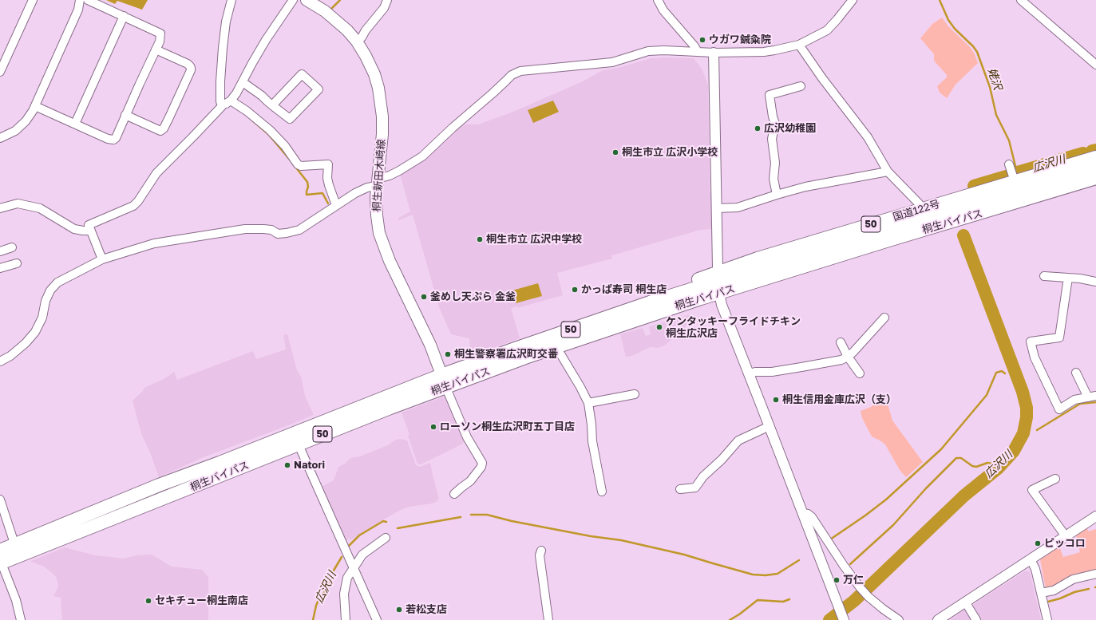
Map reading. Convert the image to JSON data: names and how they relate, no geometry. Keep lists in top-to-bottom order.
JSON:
{
  "streets": {
    "highway": ["国道122号", "桐生バイパス", "50"],
    "main road": ["桐生新田木崎線"]
  },
  "crossings": [
    ["桐生新田木崎線", "桐生バイパス"],
    ["国道122号", "桐生バイパス"]
  ],
  "water": ["姥沢", "広沢川"],
  "places": [
    "ウガワ鍼粂院",
    "広沢幼稚園",
    "桐生市立 広沢小学校",
    "桐生市立 広沢中学校",
    "かっぱ寿司 桐生店",
    "釜めし天ぷら 金釜",
    "ケンタッキーフライドチキン 桐生広沢店",
    "桐生警察署広沢町交番",
    "桐生信用金庫広沢（支）",
    "ローソン桐生広沢町五丁目店",
    "Natori",
    "ピッコロ",
    "万仁",
    "セキチュー桐生南店",
    "若松支店"
  ]
}
